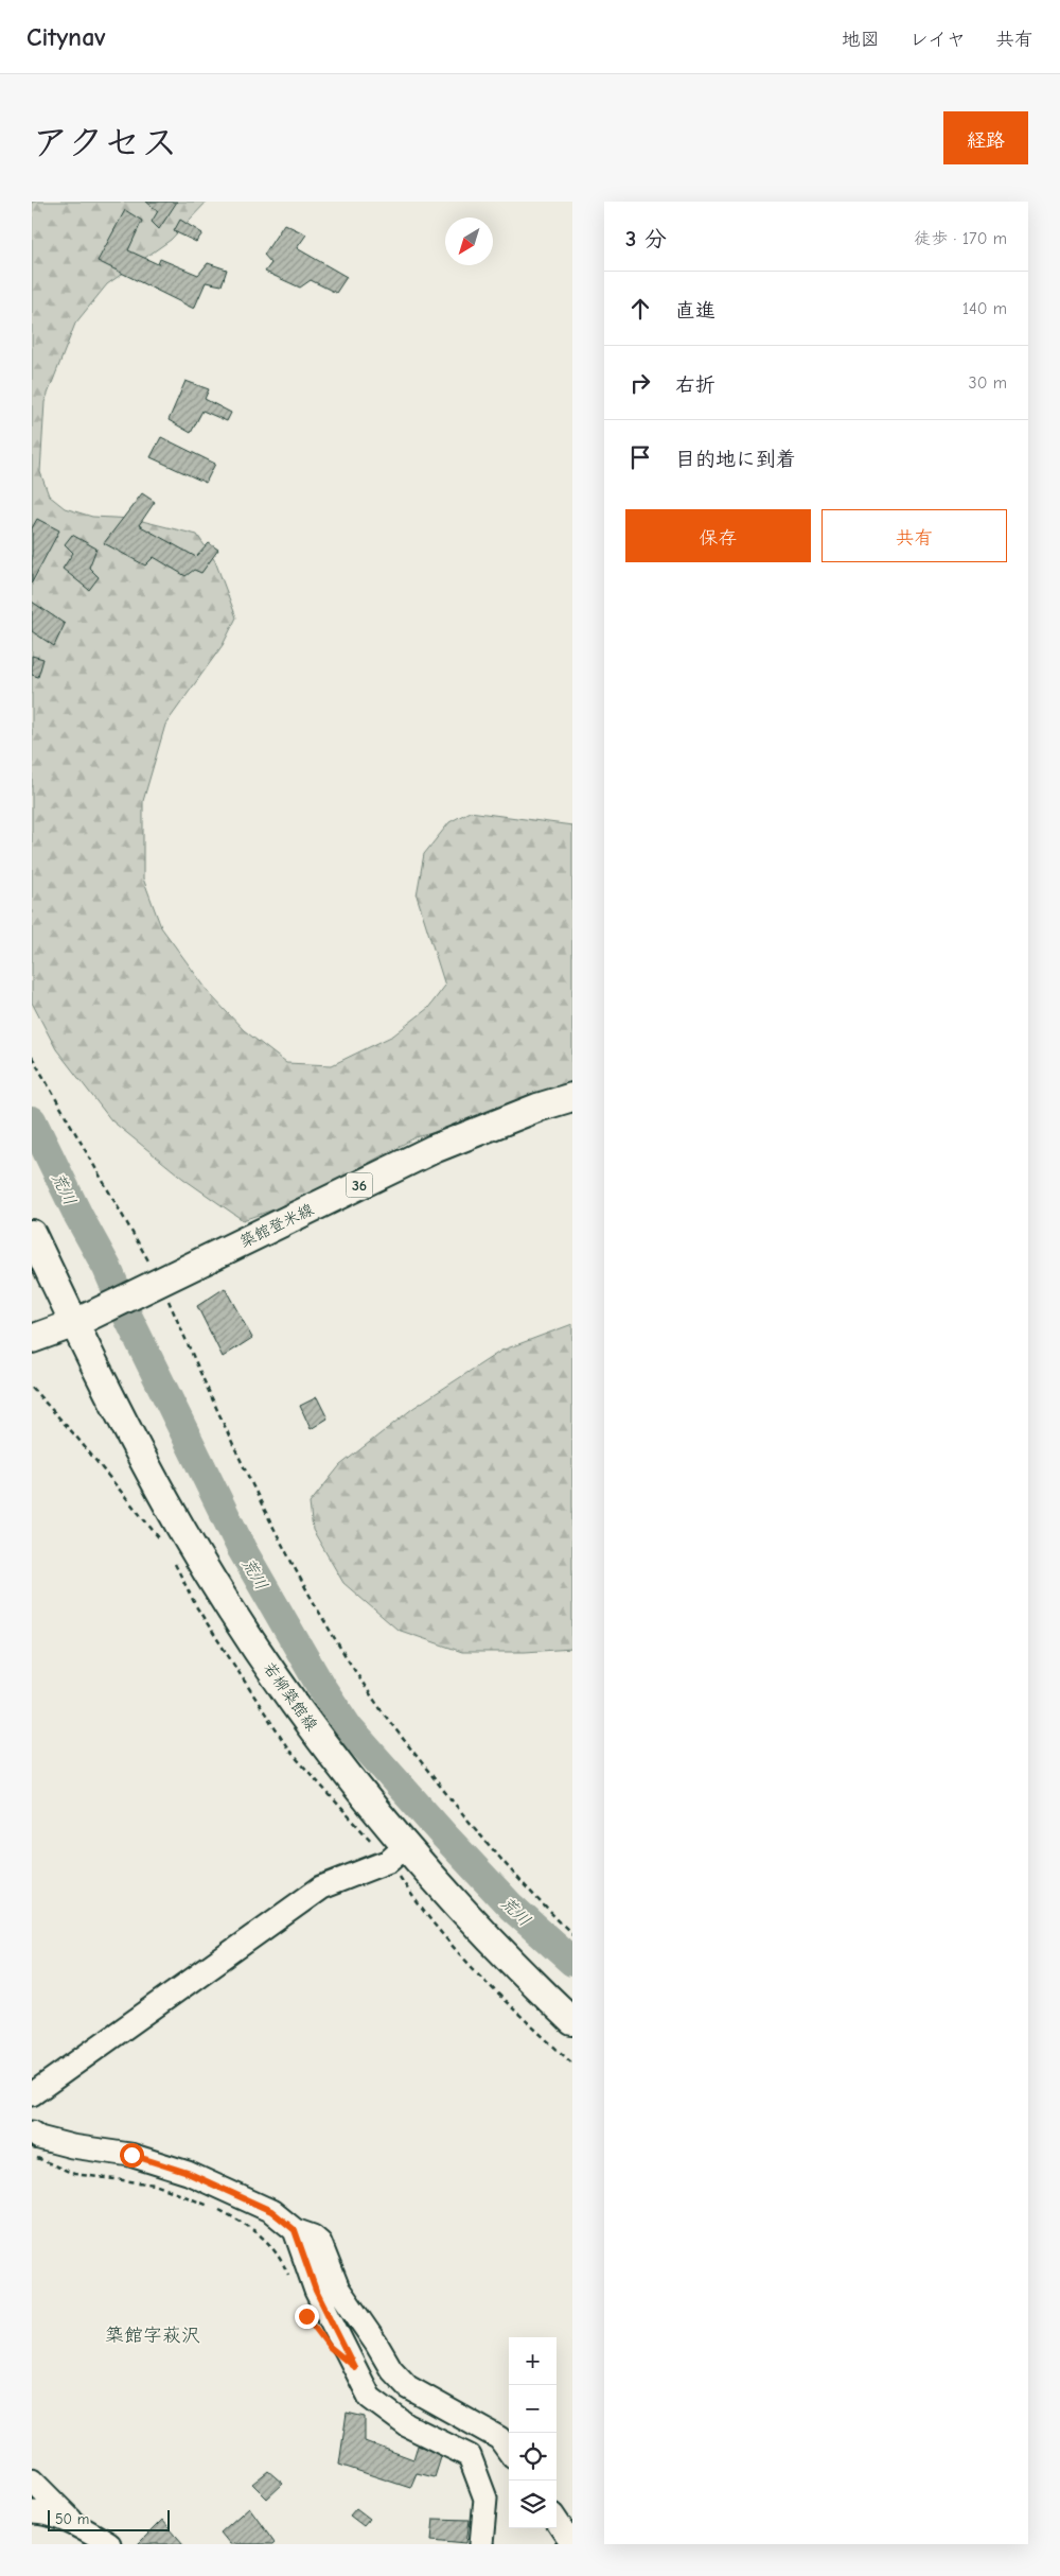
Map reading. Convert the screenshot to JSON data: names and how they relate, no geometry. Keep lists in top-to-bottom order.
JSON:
{
  "streets": {
    "main road": ["36", "築館登米線", "若柳築館線"]
  },
  "crossings": [
    ["築館登米線", "若柳築館線"]
  ],
  "districts": ["築館字萩沢"],
  "water": ["荒川"],
  "scale_bar": "50 m",
  "north": "bottom left",
  "page": {
    "header": "Citynav",
    "nav": ["地図", "レイヤ", "共有"],
    "title": "アクセス",
    "buttons": [
      "経路",
      ["保存", "共有"]
    ],
    "heading": ["3 分", "徒歩 · 170 m"],
    "list": [
      ["直進", "140 m"],
      ["右折", "30 m"],
      "目的地に到着"
    ],
    "map_buttons": ["+", "−"],
    "scale": "50 m"
  }
}
